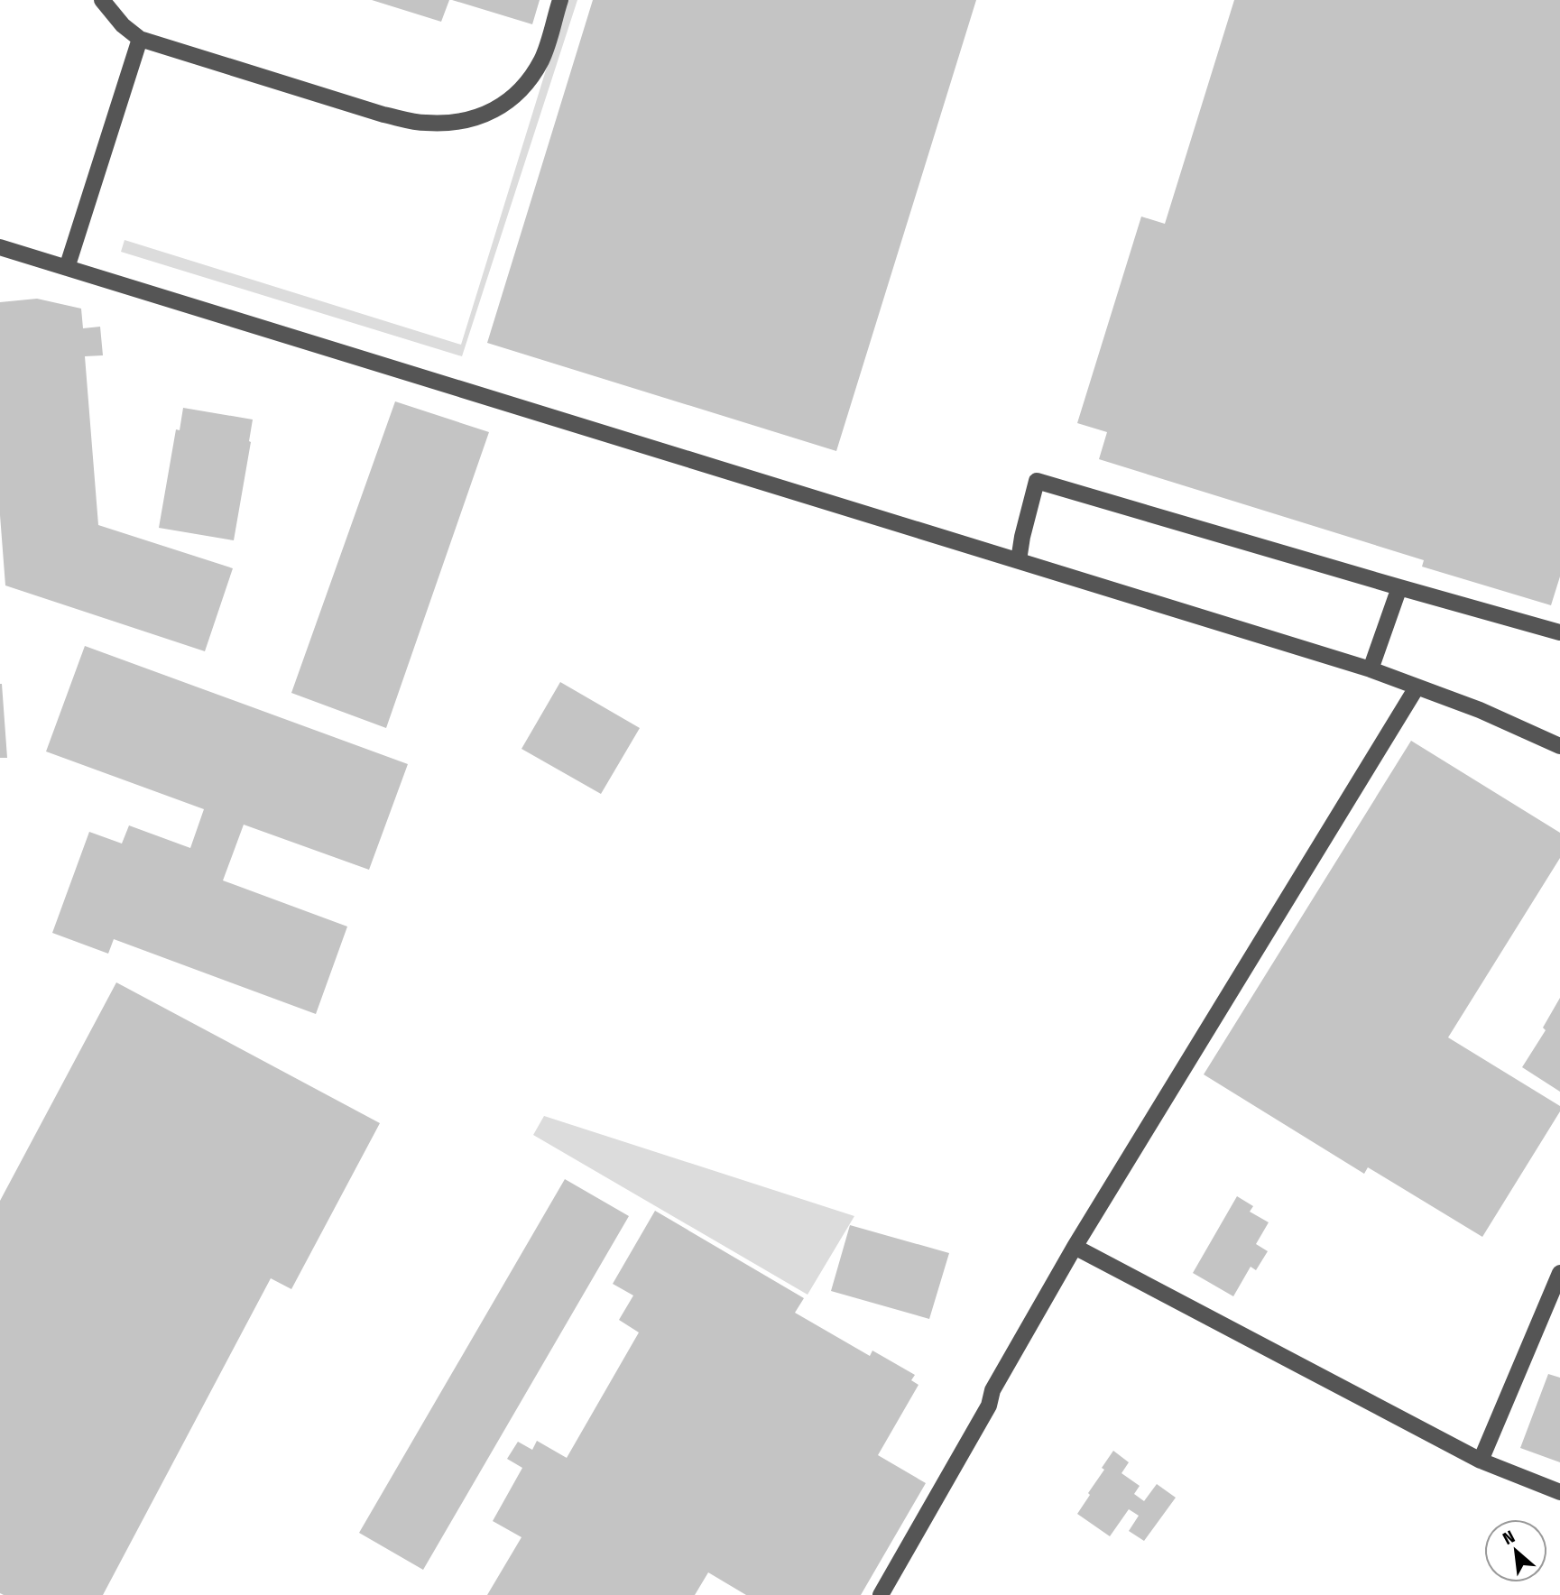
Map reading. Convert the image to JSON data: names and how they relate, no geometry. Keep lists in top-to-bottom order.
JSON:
{
  "north": "top left"
}
